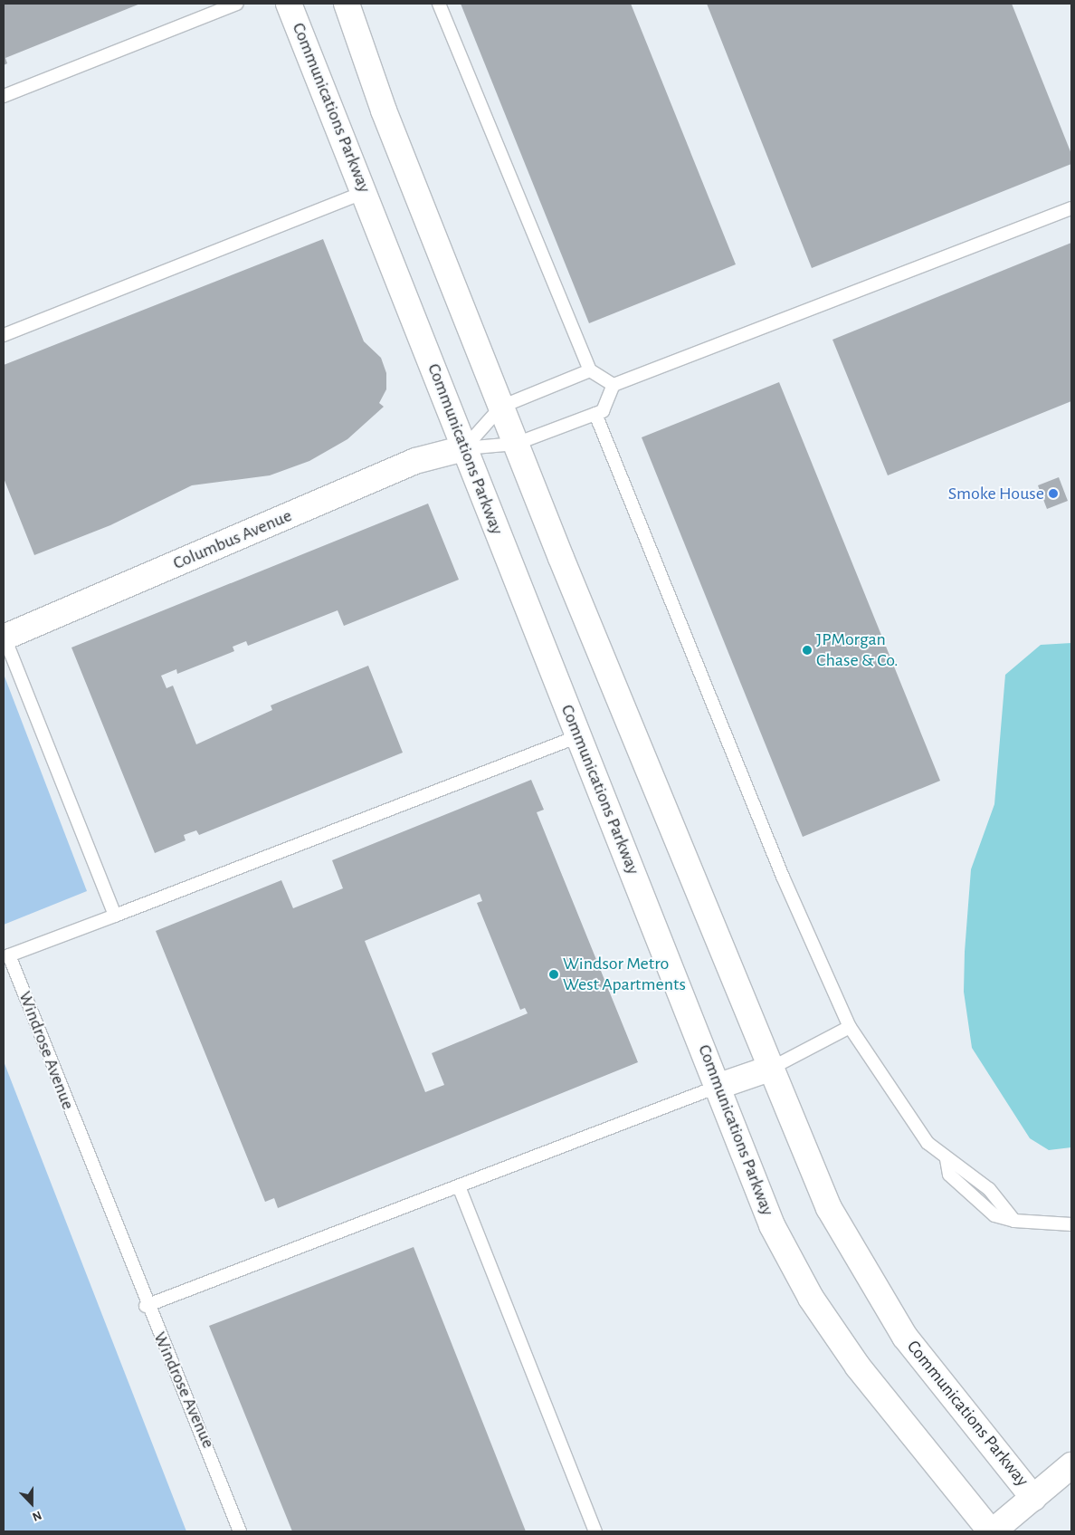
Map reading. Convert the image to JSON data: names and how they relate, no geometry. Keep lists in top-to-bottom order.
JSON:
{
  "streets": {
    "street": ["Communications Parkway", "Columbus Avenue"],
    "lane": ["Windrose Avenue"]
  },
  "crossings": [
    ["Communications Parkway", "Columbus Avenue"],
    ["Communications Parkway", "Windrose Avenue"]
  ],
  "places": ["Smoke House", "JPMorgan Chase & Co.", "Windsor Metro West Apartments"],
  "north": "bottom"
}
